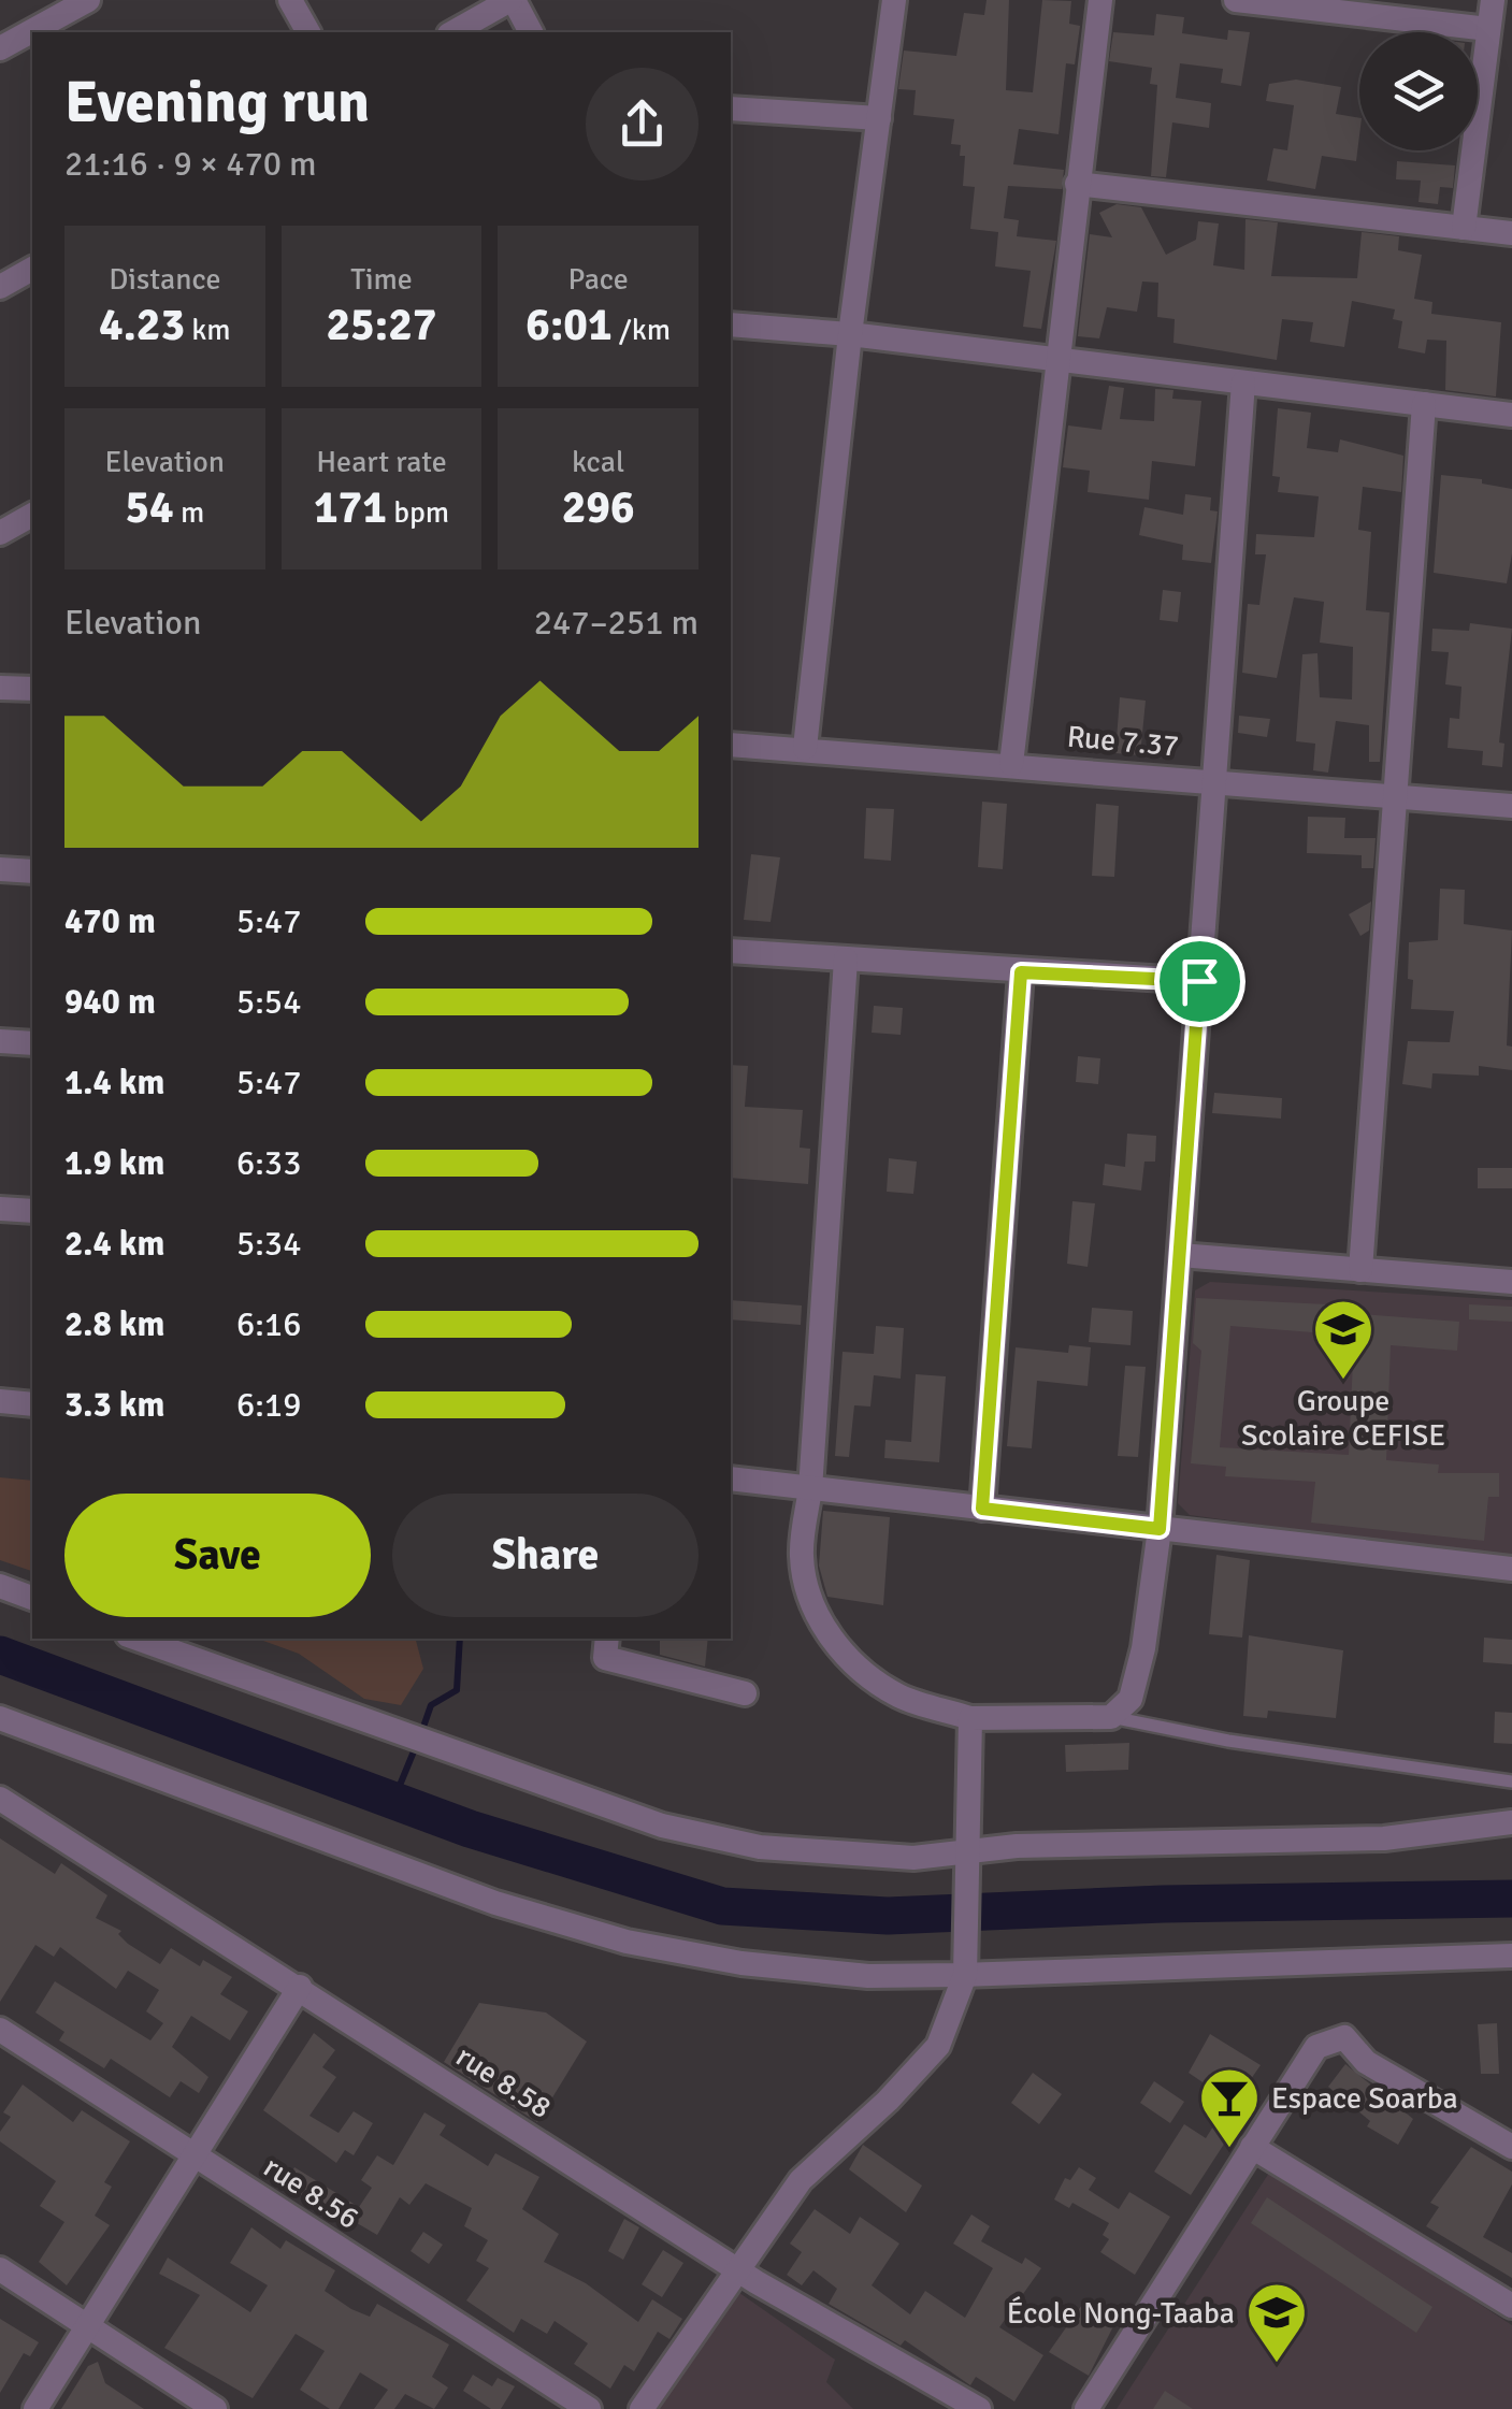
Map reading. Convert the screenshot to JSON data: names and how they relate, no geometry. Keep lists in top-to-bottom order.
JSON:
{
  "streets": {
    "street": ["Rue 7.37", "rue 8.58", "rue 8.56"]
  },
  "places": {
    "school or university": ["Groupe Scolaire CEFISE", "École Nong-Taaba"],
    "bar": ["Espace Soarba"]
  },
  "page": {
    "heading": ["Evening run", "21:16 · 9 × 470 m"],
    "stats": [
      ["Distance", "4.23 km"],
      ["Time", "25:27"],
      ["Pace", "6:01 /km"],
      ["Elevation", "54 m"],
      ["Heart rate", "171 bpm"],
      ["kcal", "296"]
    ],
    "chart": ["Elevation", "247–251 m"],
    "list": [
      {
        "name": "470 m",
        "note": "5:47"
      },
      {
        "name": "940 m",
        "note": "5:54"
      },
      {
        "name": "1.4 km",
        "note": "5:47"
      },
      {
        "name": "1.9 km",
        "note": "6:33"
      },
      {
        "name": "2.4 km",
        "note": "5:34"
      },
      {
        "name": "2.8 km",
        "note": "6:16"
      },
      {
        "name": "3.3 km",
        "note": "6:19"
      }
    ],
    "buttons": ["Save", "Share"]
  }
}
